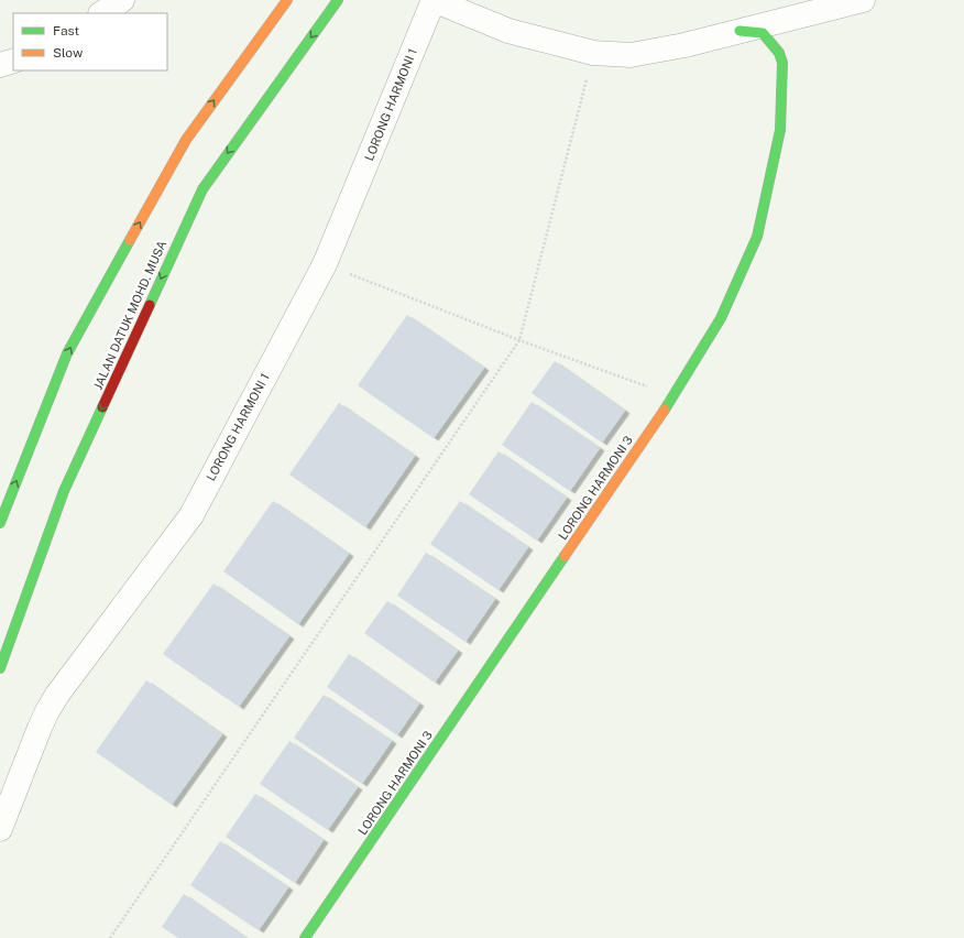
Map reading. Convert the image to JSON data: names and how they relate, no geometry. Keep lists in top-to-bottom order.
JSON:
{
  "streets": {
    "main road": ["JALAN DATUK MOHD. MUSA", "LORONG HARMONI 3"],
    "street": ["LORONG HARMONI 1"]
  },
  "legend": ["Fast", "Slow"]
}
